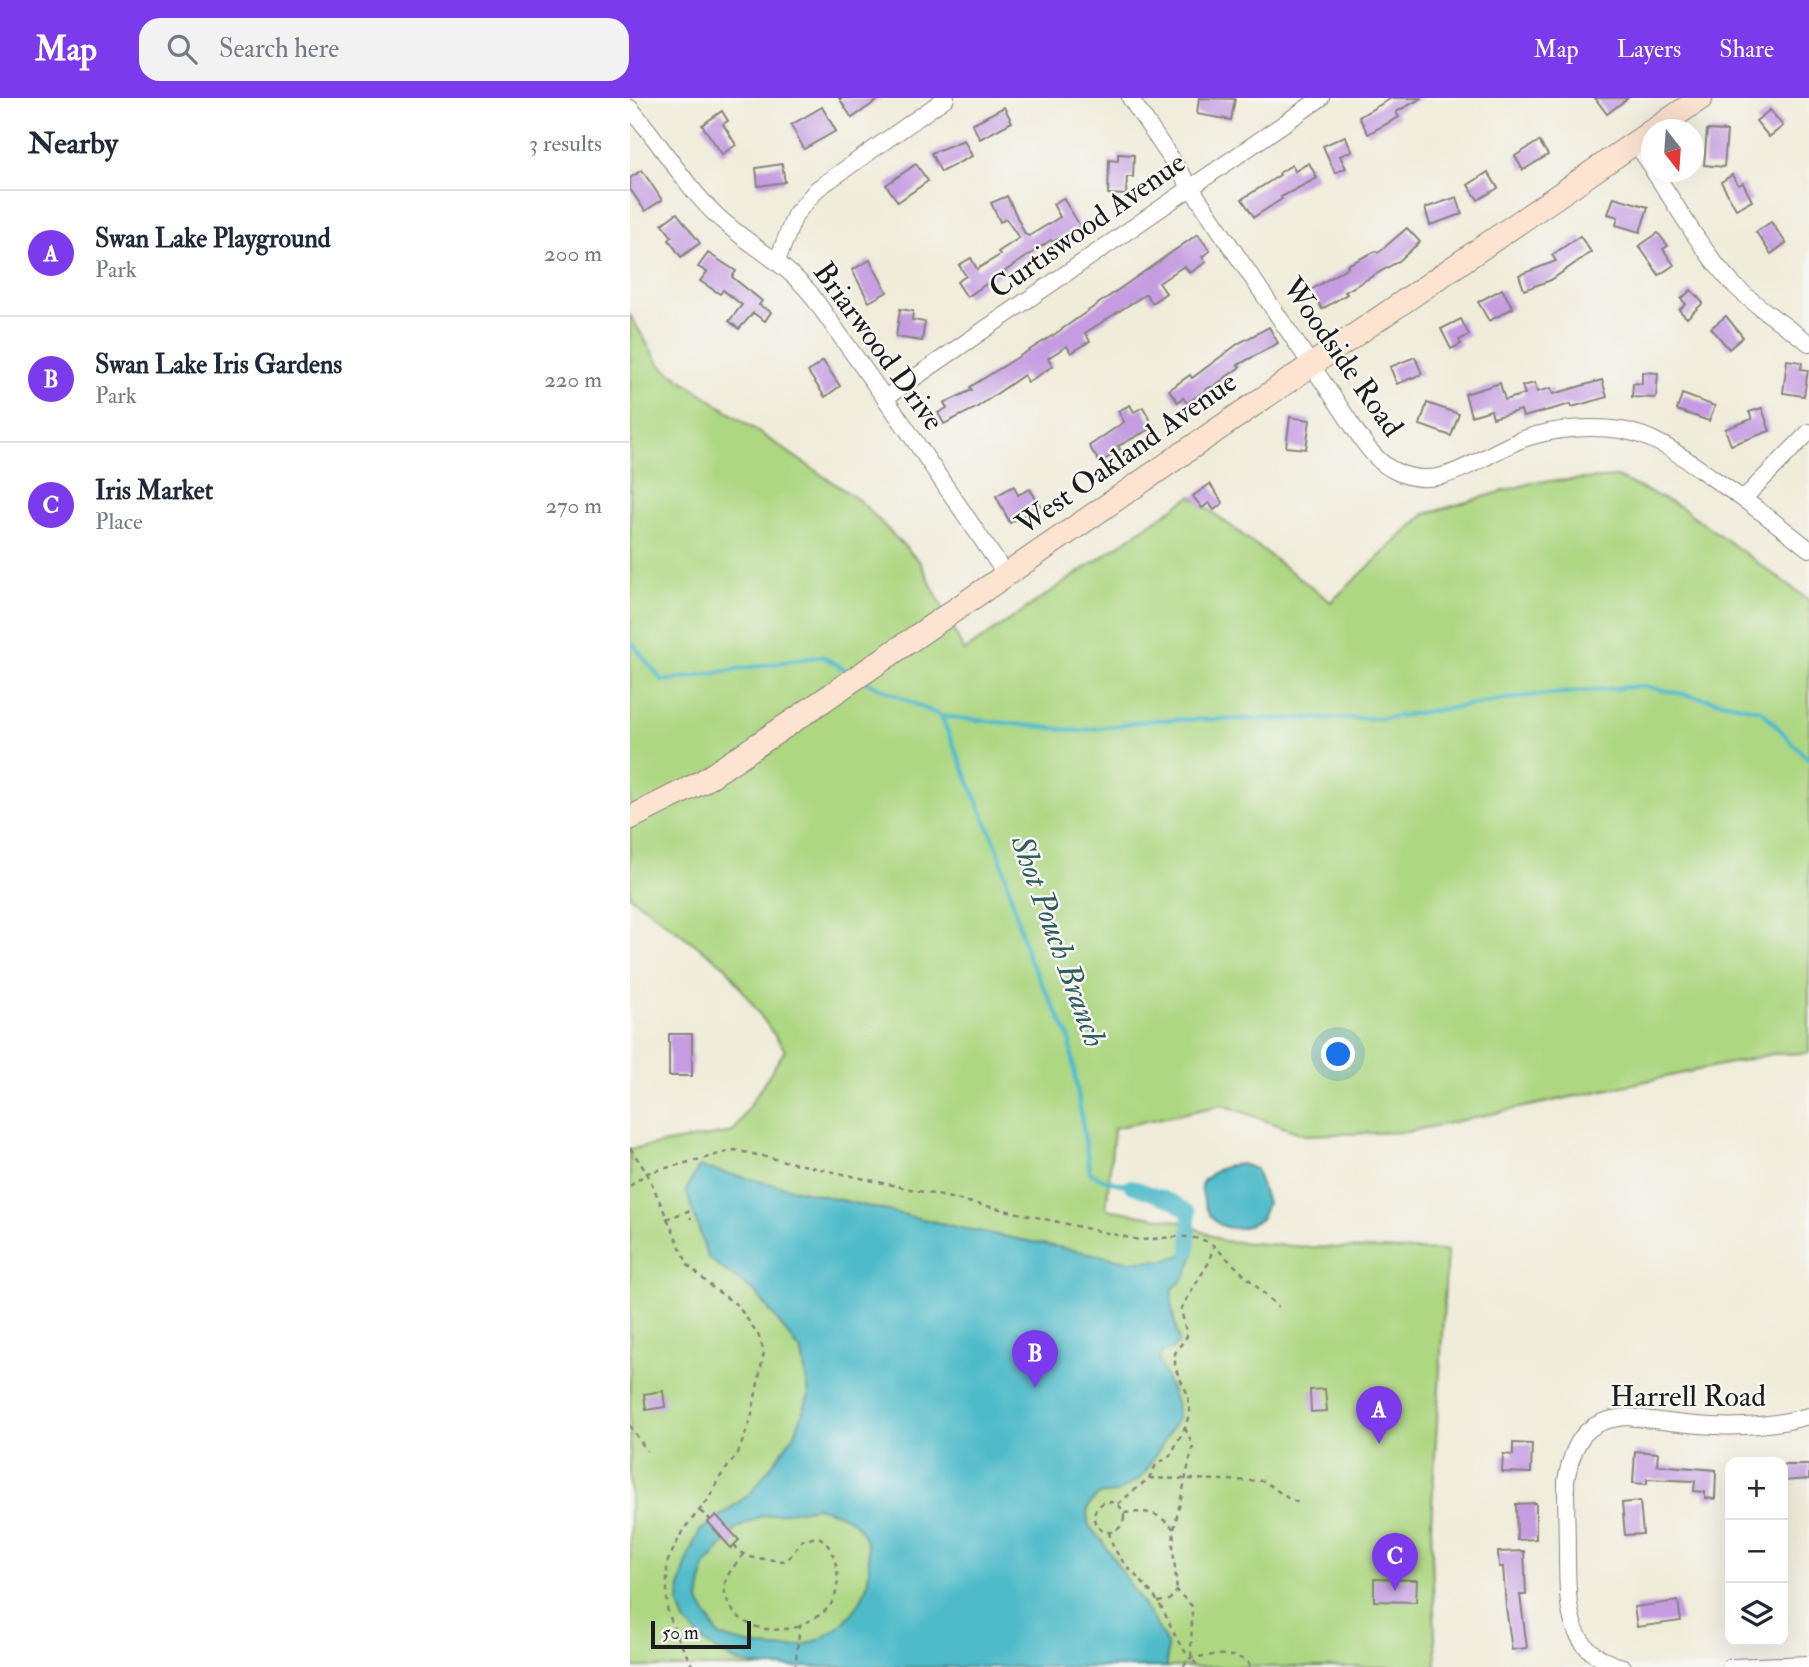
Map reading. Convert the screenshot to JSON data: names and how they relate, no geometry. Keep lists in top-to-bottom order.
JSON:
{
  "streets": {
    "street": [
      "Curtiswood Avenue",
      "Briarwood Drive",
      "Woodside Road",
      "West Oakland Avenue",
      "Harrell Road"
    ]
  },
  "crossings": [
    ["Curtiswood Avenue", "Briarwood Drive"],
    ["Curtiswood Avenue", "Woodside Road"],
    ["Briarwood Drive", "West Oakland Avenue"],
    ["Woodside Road", "West Oakland Avenue"]
  ],
  "water": ["Shot Pouch Branch"],
  "scale_bar": "50 m",
  "north": "bottom",
  "page": {
    "header": "Map",
    "search": "Search here",
    "nav": ["Map", "Layers", "Share"],
    "heading": ["Nearby", "3 results"],
    "list": [
      {
        "mark": "A",
        "name": "Swan Lake Playground",
        "note": "Park",
        "value": "200 m"
      },
      {
        "mark": "B",
        "name": "Swan Lake Iris Gardens",
        "note": "Park",
        "value": "220 m"
      },
      {
        "mark": "C",
        "name": "Iris Market",
        "note": "Place",
        "value": "270 m"
      }
    ],
    "pins": ["B", "A", "C"],
    "map_buttons": ["+", "−"],
    "scale": "50 m"
  }
}
